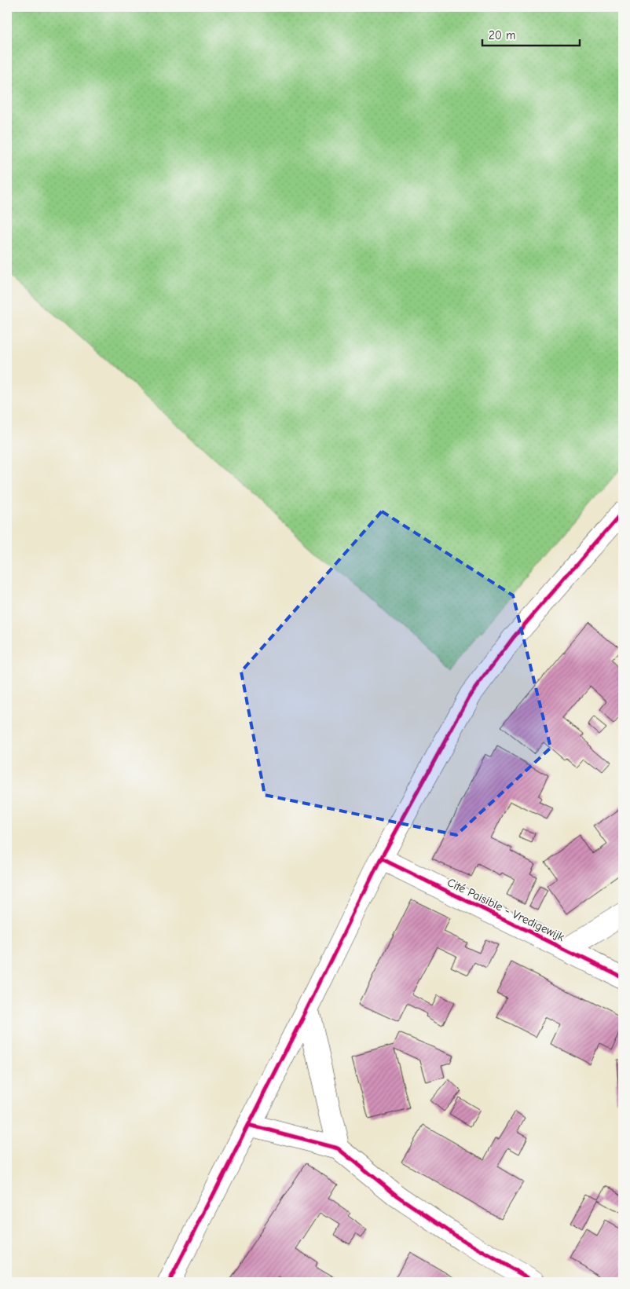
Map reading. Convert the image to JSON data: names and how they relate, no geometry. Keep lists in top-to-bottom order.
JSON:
{
  "streets": {
    "street": ["Cité Paisible - Vredigewijk"]
  },
  "scale_bar": "20 m"
}
